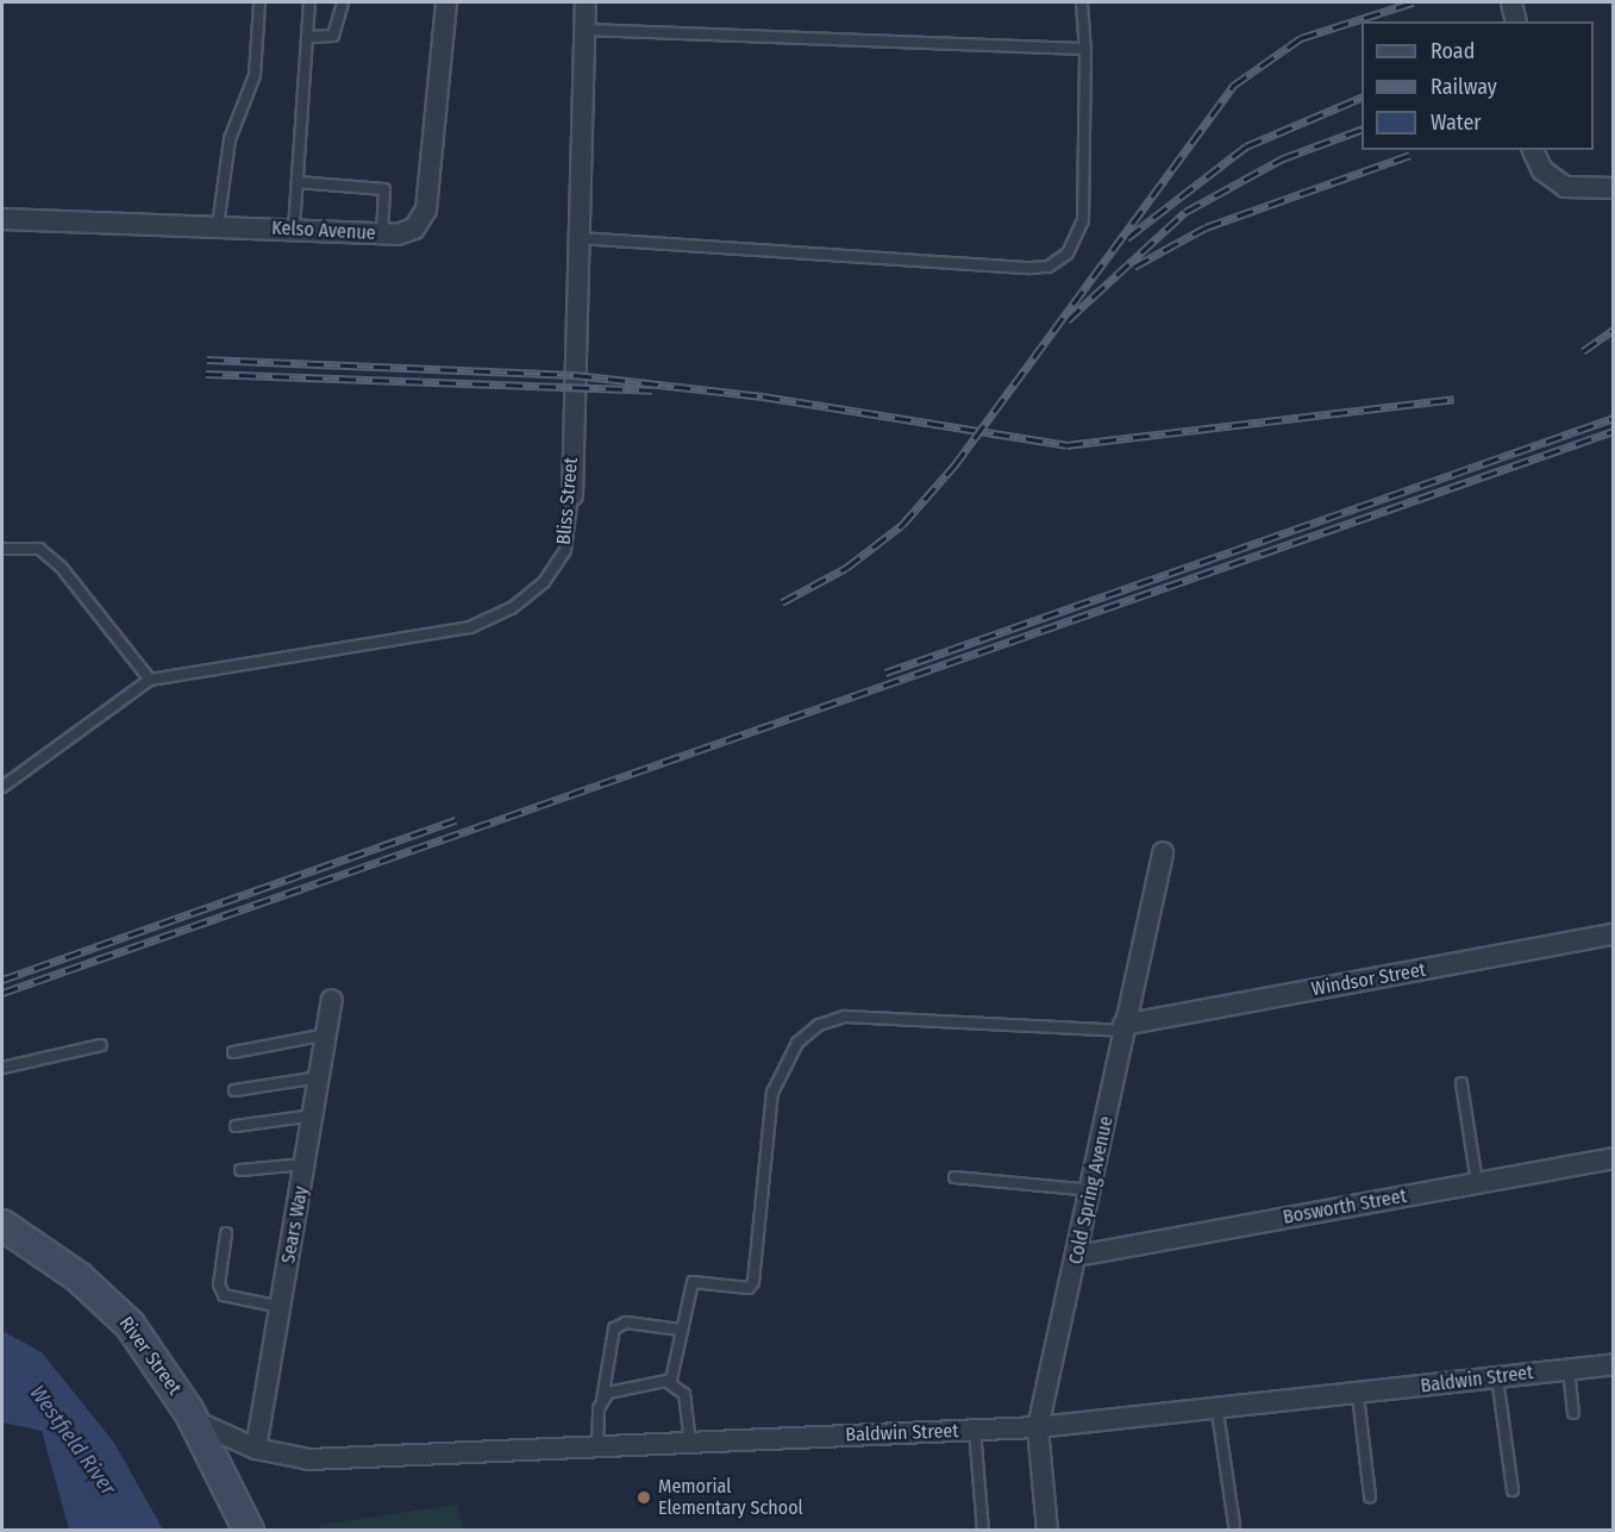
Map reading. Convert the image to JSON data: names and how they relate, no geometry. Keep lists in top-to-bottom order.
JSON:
{
  "streets": {
    "main road": ["River Street"],
    "street": [
      "Kelso Avenue",
      "Bliss Street",
      "Windsor Street",
      "Cold Spring Avenue",
      "Bosworth Street",
      "Sears Way",
      "Baldwin Street"
    ]
  },
  "crossings": [
    ["Windsor Street", "Cold Spring Avenue"],
    ["Cold Spring Avenue", "Bosworth Street"],
    ["Cold Spring Avenue", "Baldwin Street"],
    ["Sears Way", "Baldwin Street"],
    ["River Street", "Baldwin Street"]
  ],
  "water": ["Westfield River"],
  "places": ["Memorial Elementary School"],
  "legend": ["Road", "Railway", "Water"]
}
